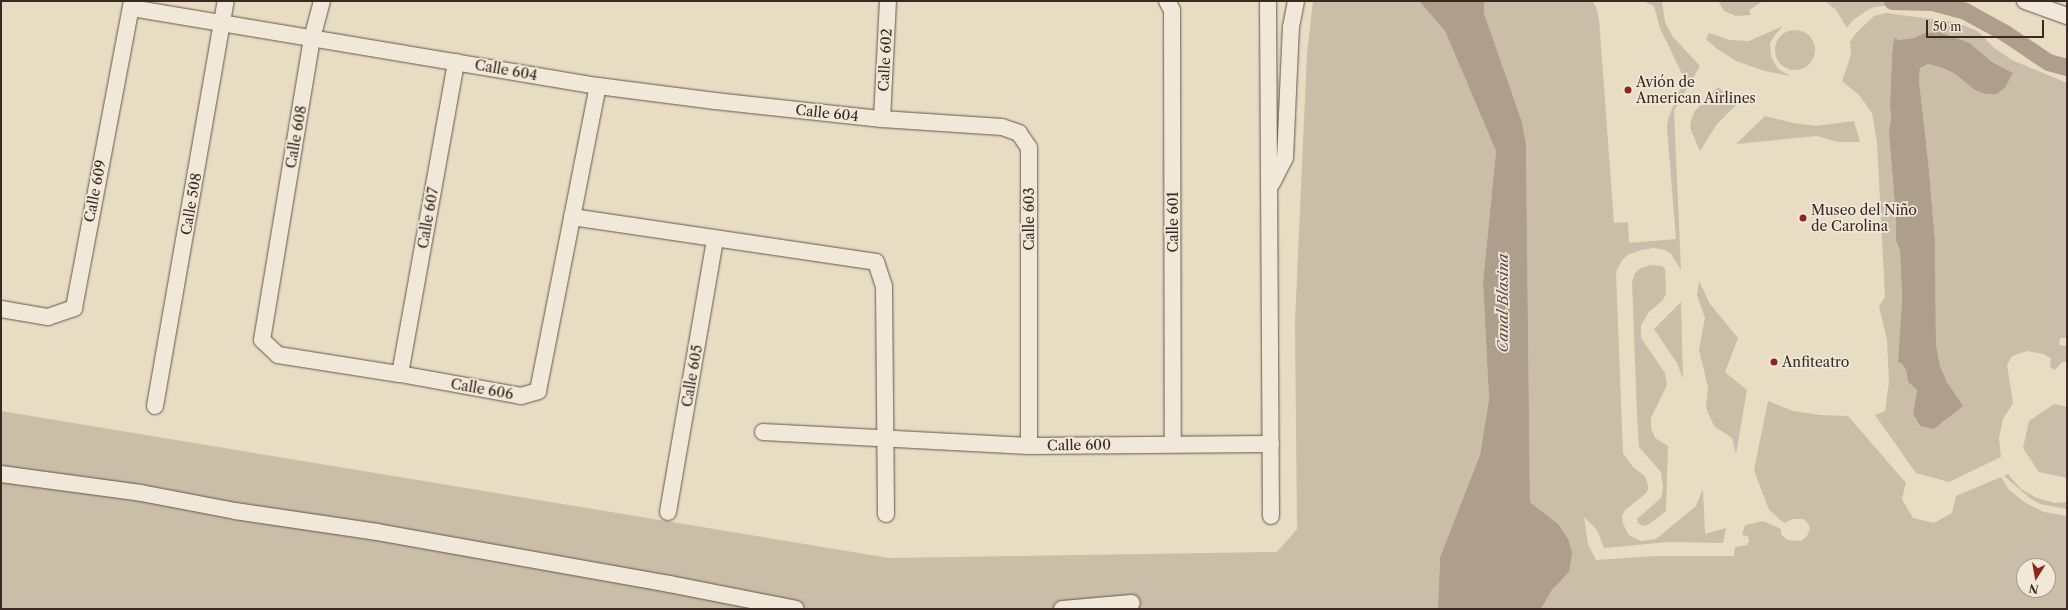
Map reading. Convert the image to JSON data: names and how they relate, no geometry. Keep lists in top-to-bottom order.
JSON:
{
  "streets": {
    "street": [
      "Calle 602",
      "Calle 604",
      "Calle 608",
      "Calle 609",
      "Calle 508",
      "Calle 607",
      "Calle 603",
      "Calle 601",
      "Calle 605",
      "Calle 606",
      "Calle 600"
    ]
  },
  "crossings": [
    ["Calle 602", "Calle 604"],
    ["Calle 602", "Calle 603"],
    ["Calle 604", "Calle 608"],
    ["Calle 604", "Calle 609"],
    ["Calle 604", "Calle 508"],
    ["Calle 604", "Calle 607"],
    ["Calle 604", "Calle 603"],
    ["Calle 604", "Calle 606"],
    ["Calle 608", "Calle 606"],
    ["Calle 607", "Calle 606"],
    ["Calle 603", "Calle 600"],
    ["Calle 601", "Calle 600"]
  ],
  "water": ["Canal Blasina"],
  "places": ["Avión de American Airlines", "Museo del Niño de Carolina", "Anfiteatro"],
  "scale_bar": "50 m",
  "north": "bottom"
}
